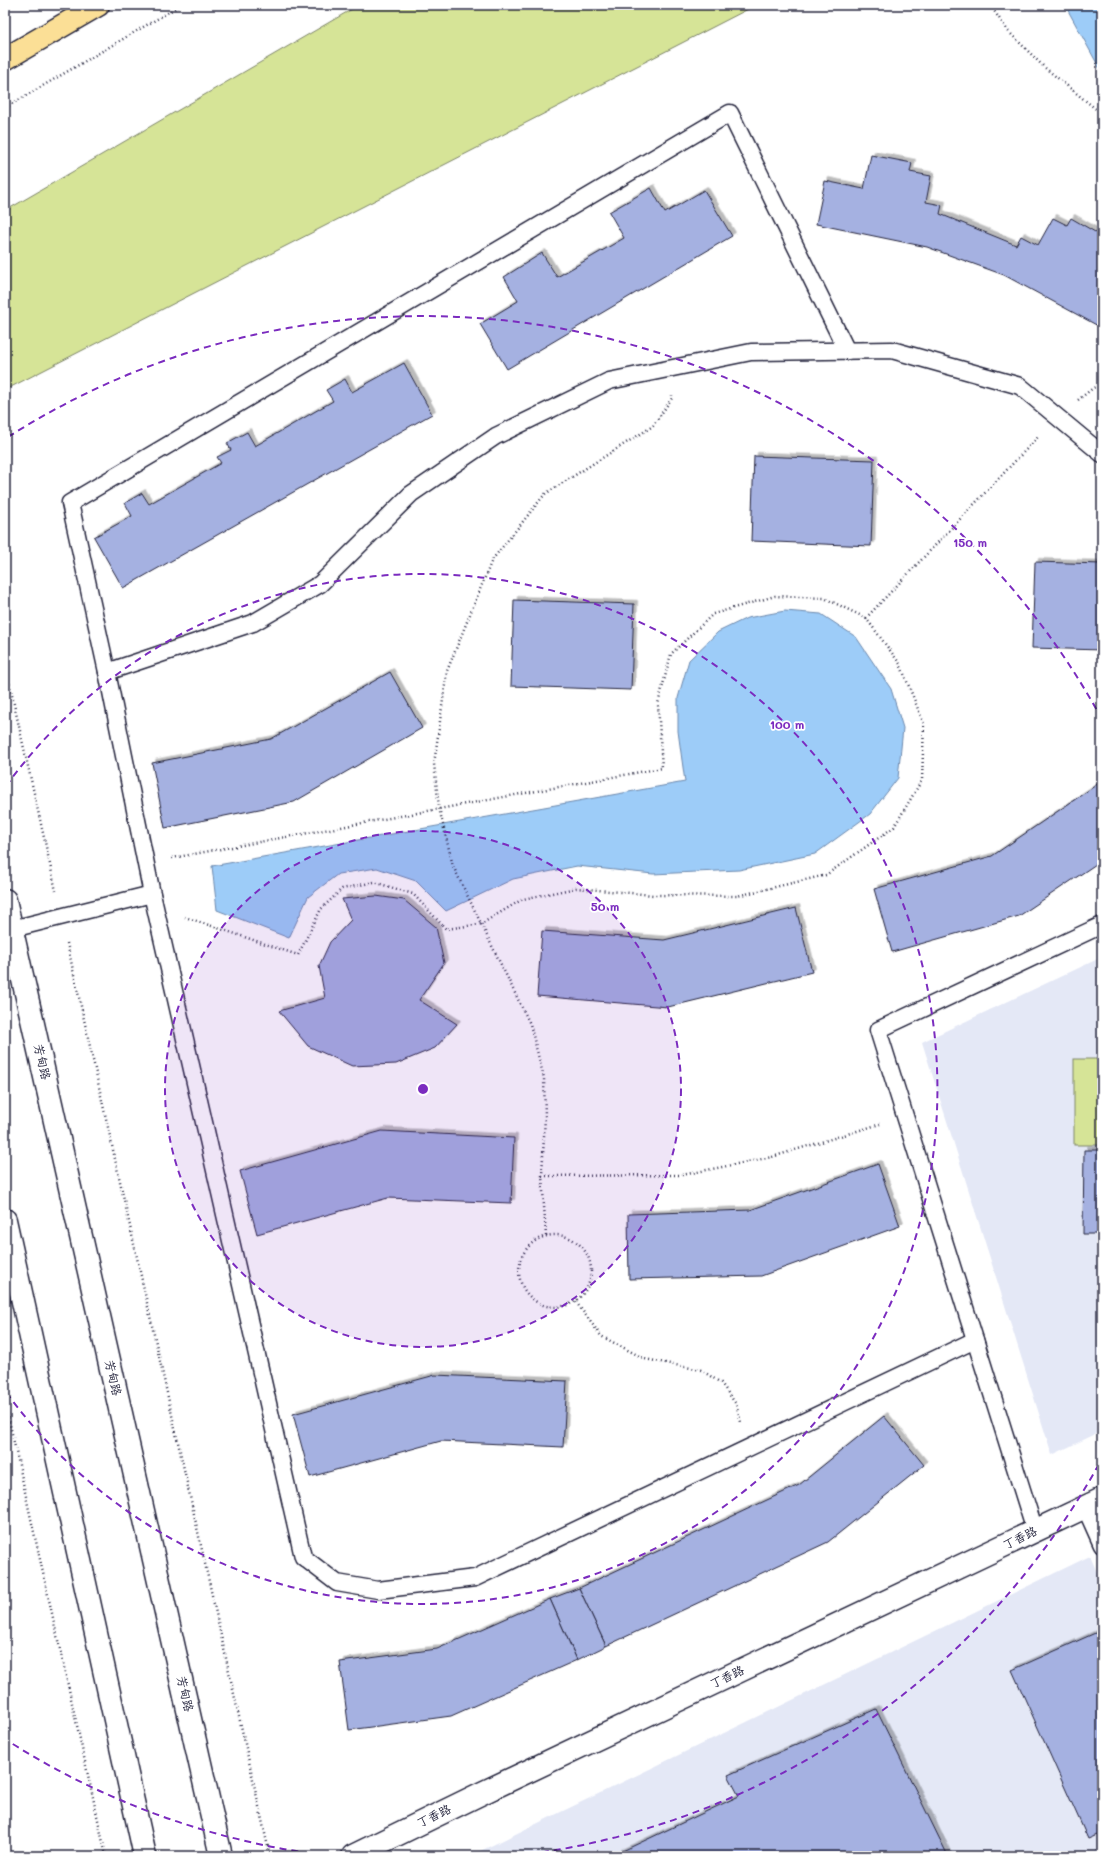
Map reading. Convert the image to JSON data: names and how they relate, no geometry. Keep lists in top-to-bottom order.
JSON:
{
  "streets": {
    "main road": ["芳甸路", "丁香路"]
  },
  "rings": ["150 m", "100 m", "50 m"]
}
